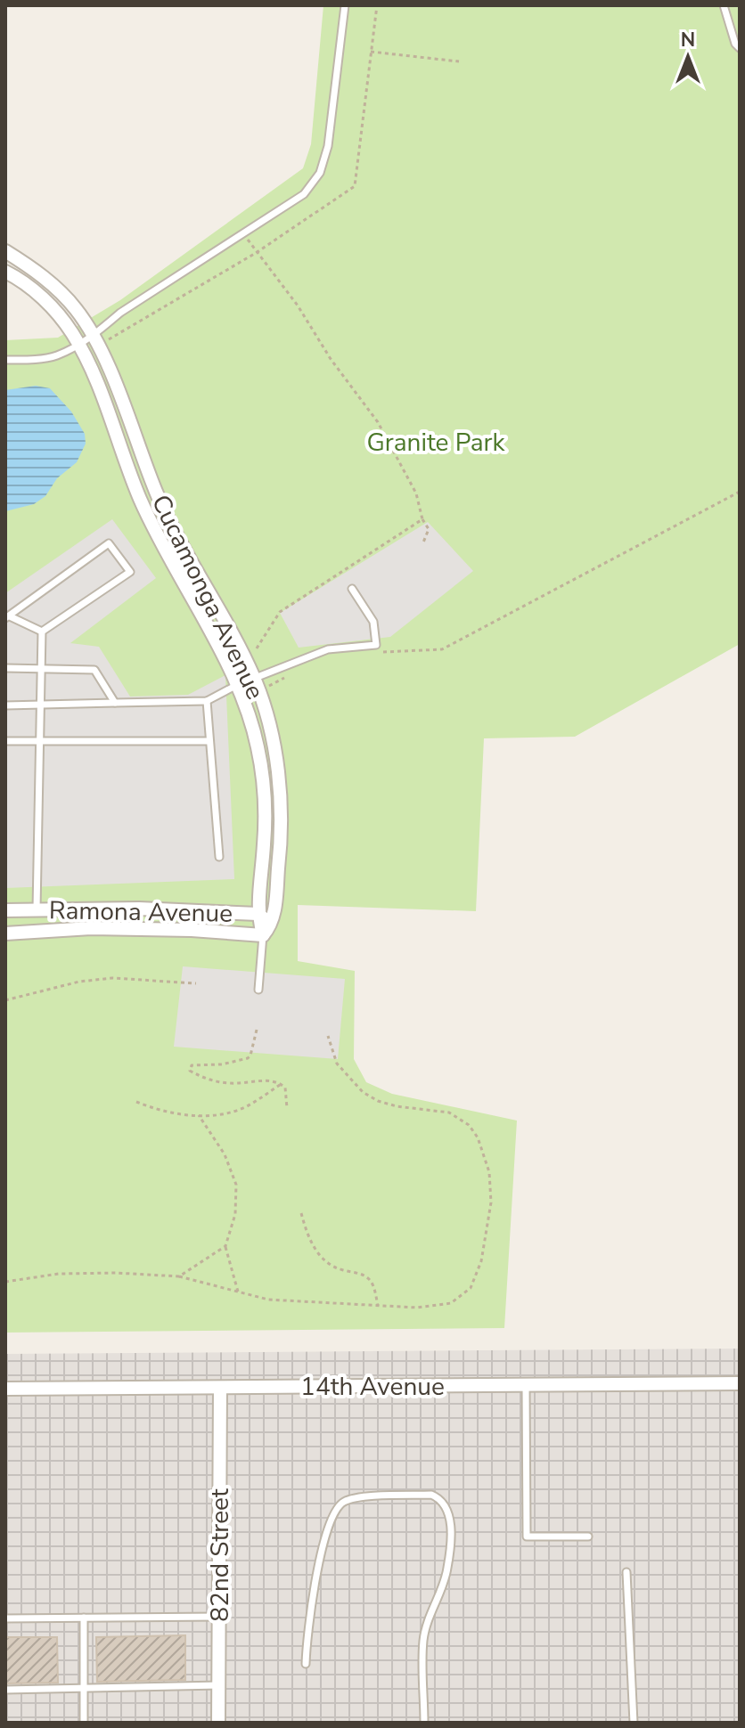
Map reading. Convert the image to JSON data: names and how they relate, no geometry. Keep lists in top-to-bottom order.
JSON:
{
  "streets": {
    "street": [
      "Cucamonga Avenue",
      "Ramona Avenue",
      "14th Avenue",
      "82nd Street"
    ]
  },
  "crossings": [
    ["Cucamonga Avenue", "Ramona Avenue"],
    ["14th Avenue", "82nd Street"]
  ],
  "parks": ["Granite Park"],
  "north": "top"
}
